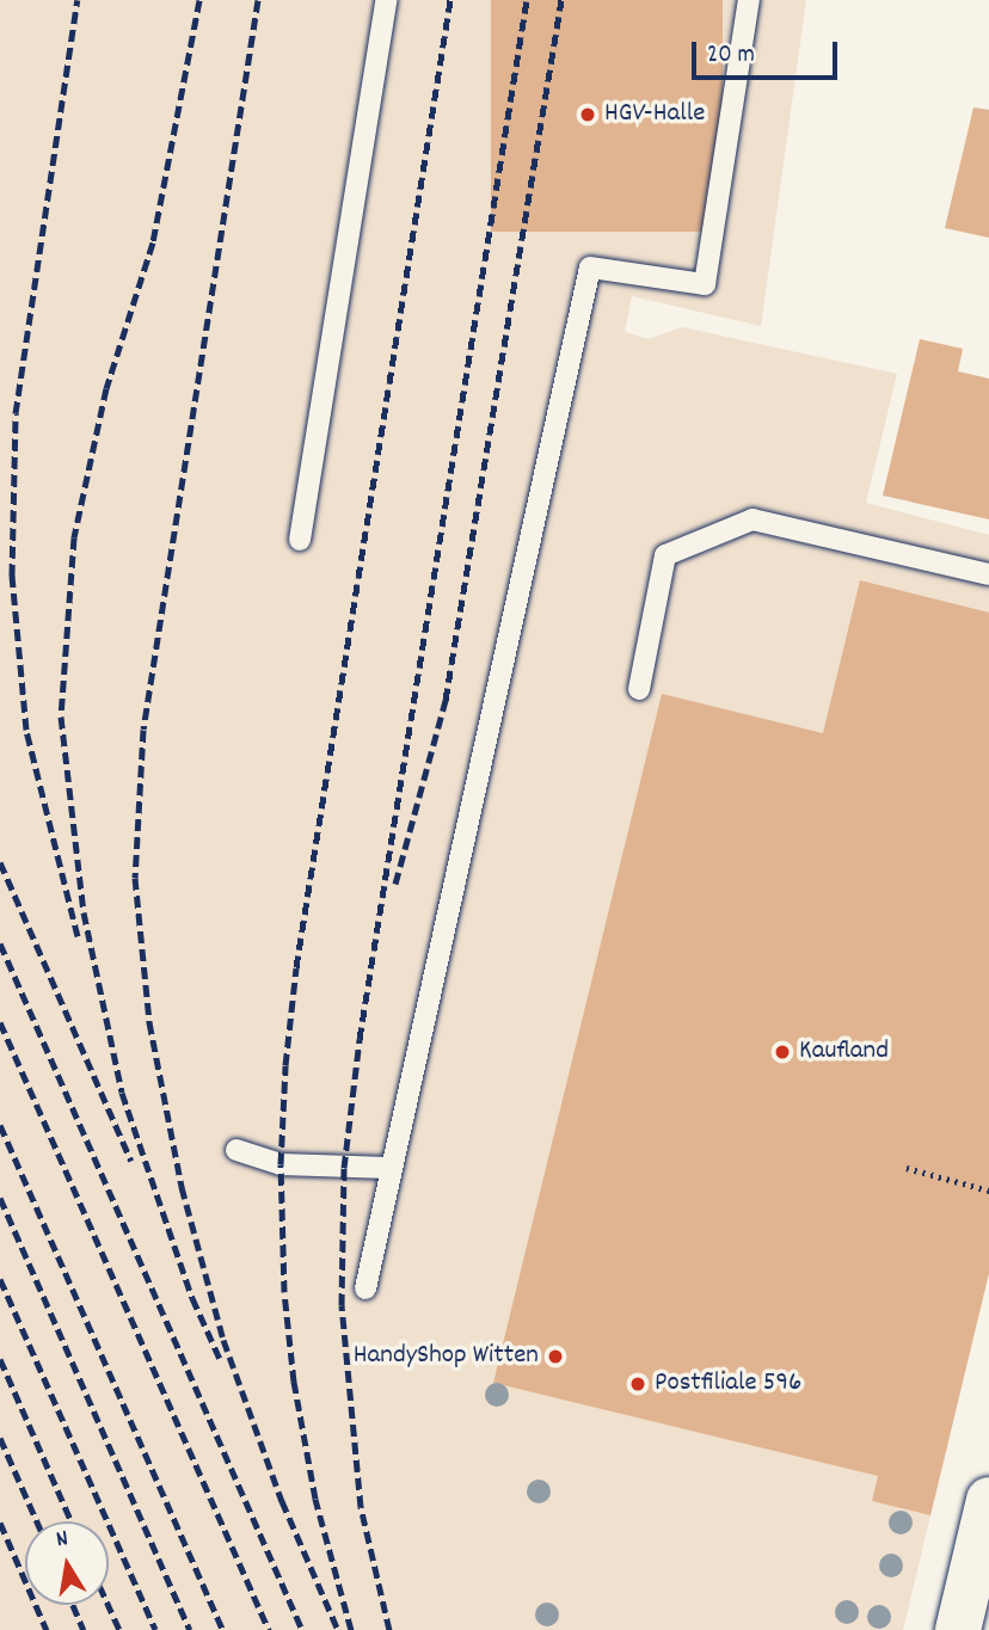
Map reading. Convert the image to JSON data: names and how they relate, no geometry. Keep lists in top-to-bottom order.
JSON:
{
  "places": [
    "HGV-Halle",
    "Kaufland",
    "HandyShop Witten",
    "Postfiliale 596"
  ],
  "scale_bar": "20 m",
  "north": "top"
}
